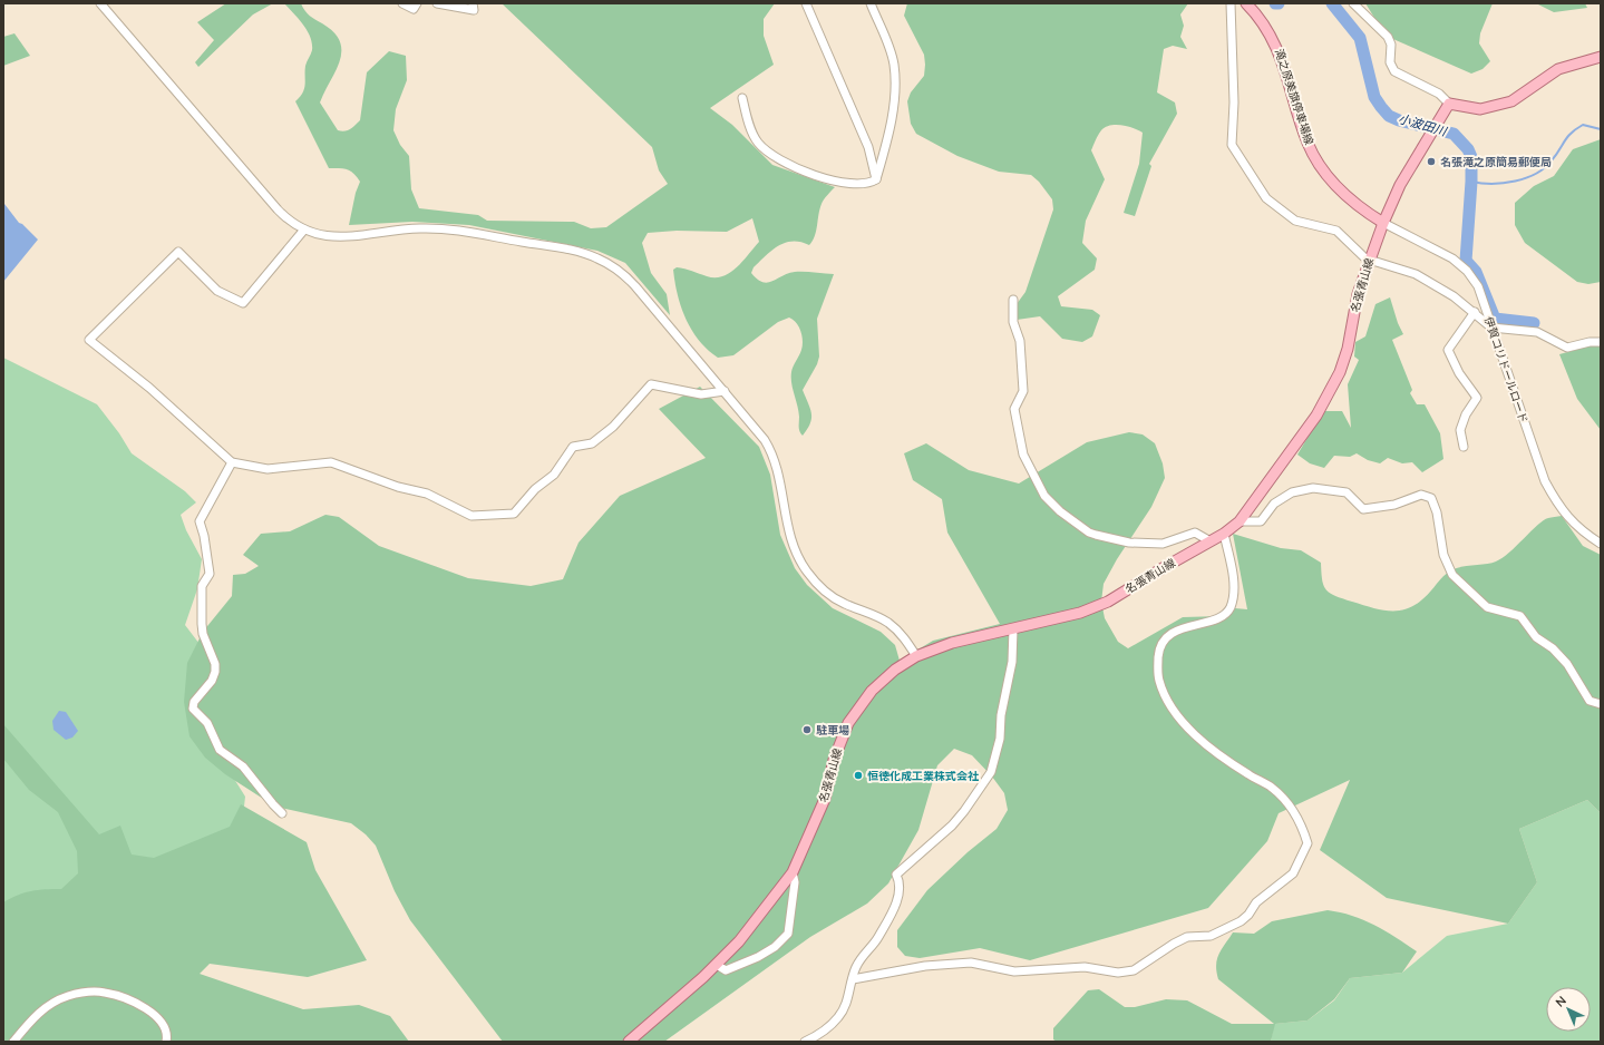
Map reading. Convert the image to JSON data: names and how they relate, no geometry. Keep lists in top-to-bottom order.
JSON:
{
  "streets": {
    "main road": ["滝之原美旗停車場線", "名張青山線"],
    "street": ["伊賀コリドールロード"]
  },
  "crossings": [
    ["滝之原美旗停車場線", "名張青山線"],
    ["滝之原美旗停車場線", "伊賀コリドールロード"],
    ["名張青山線", "伊賀コリドールロード"]
  ],
  "water": ["小波田川"],
  "places": ["名張滝之原簡易郵便局", "駐車場", "恒徳化成工業株式会社"],
  "north": "top left"
}
